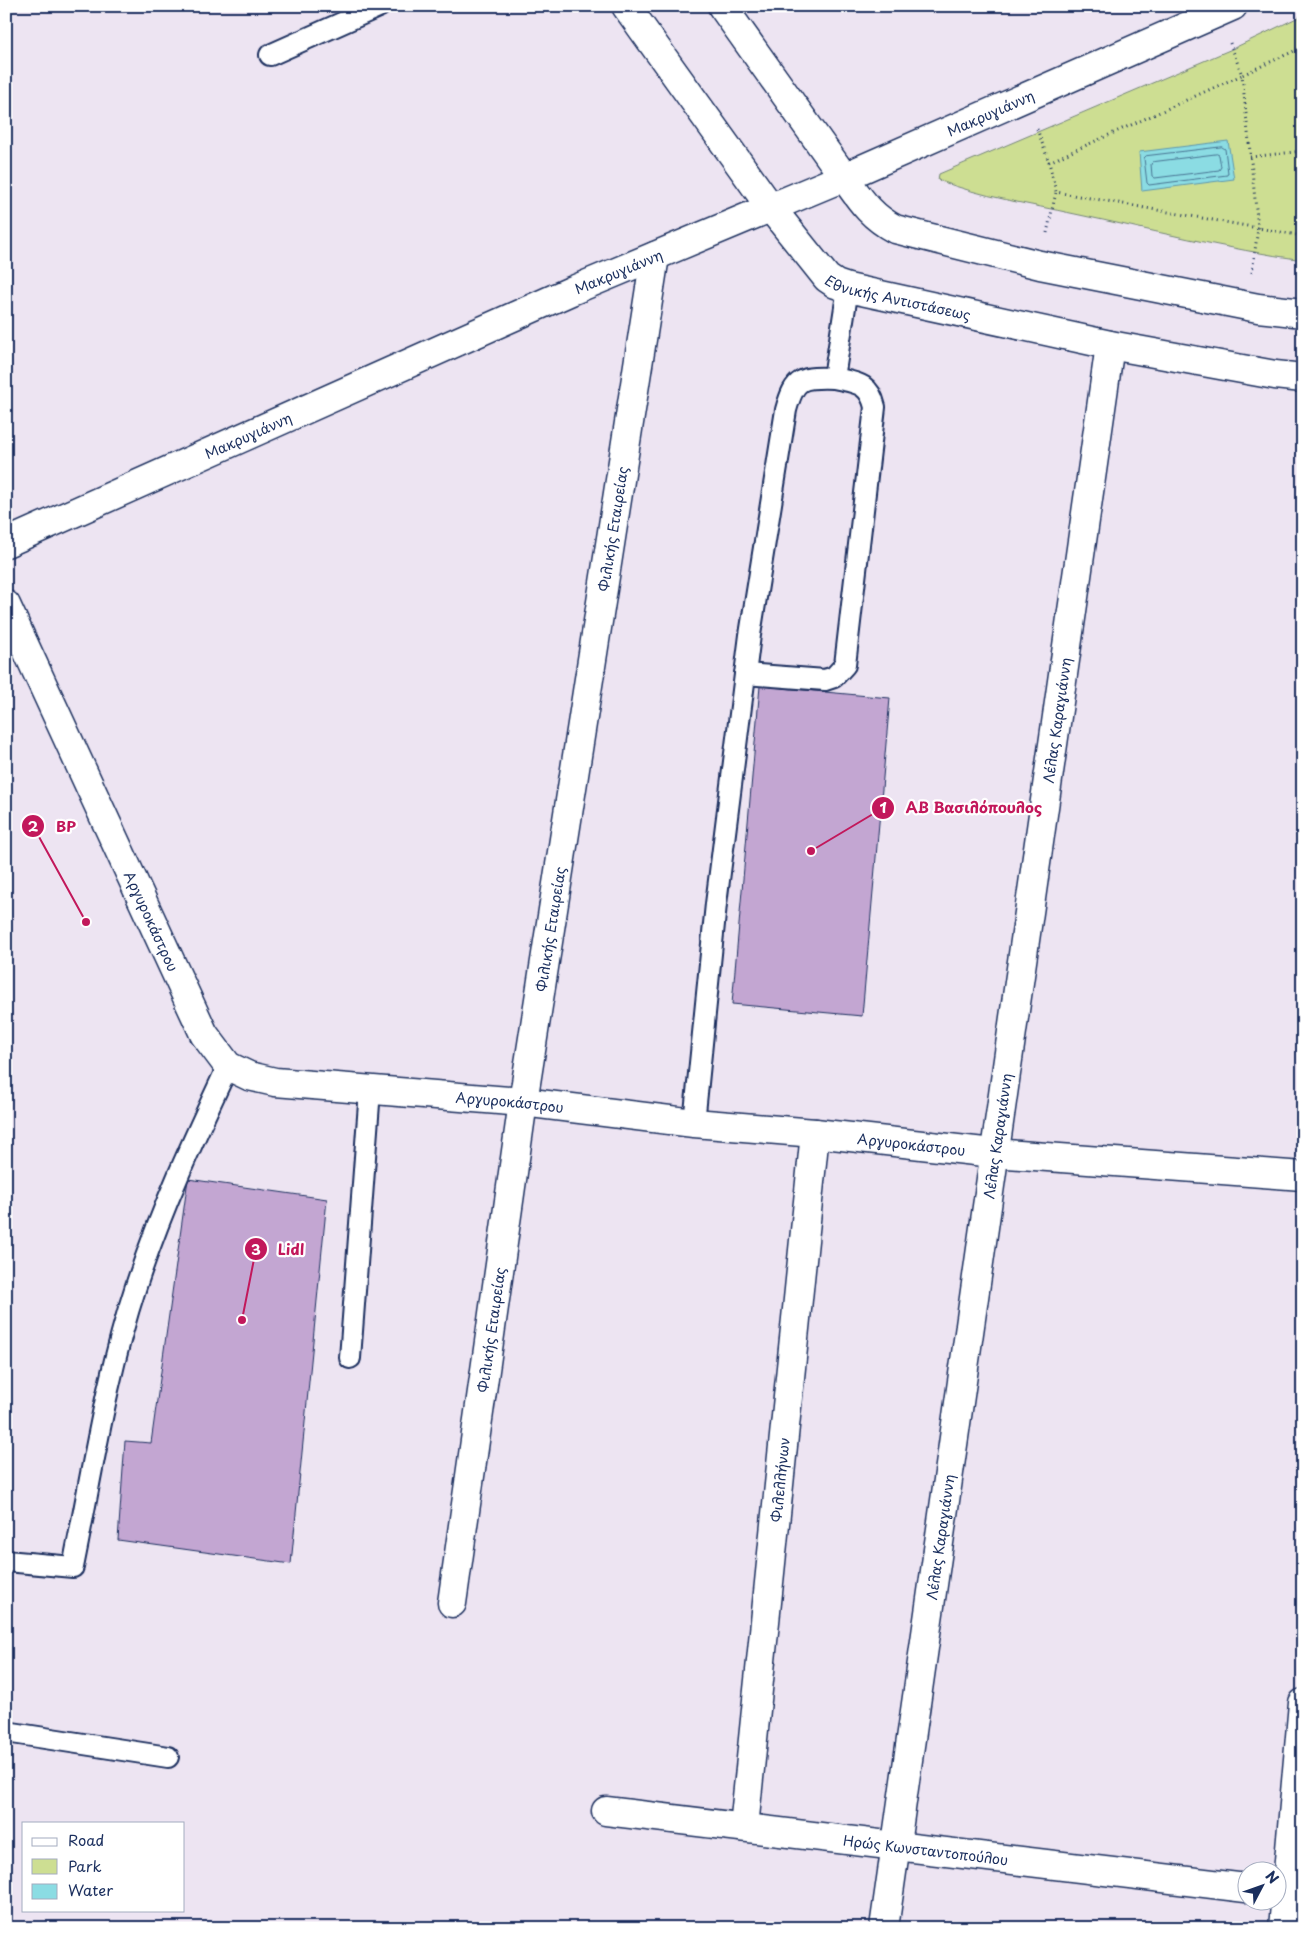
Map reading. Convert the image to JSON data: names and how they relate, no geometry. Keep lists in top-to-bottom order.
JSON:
{
  "streets": {
    "street": [
      "Μακρυγιάννη",
      "Εθνικής Αντιστάσεως",
      "Φιλικής Εταιρείας",
      "Λέλας Καραγιάννη",
      "Αργυροκάστρου",
      "Φιλελλήνων",
      "Ηρώς Κωνσταντοπούλου"
    ]
  },
  "crossings": [
    ["Μακρυγιάννη", "Εθνικής Αντιστάσεως"],
    ["Μακρυγιάννη", "Φιλικής Εταιρείας"],
    ["Εθνικής Αντιστάσεως", "Λέλας Καραγιάννη"],
    ["Φιλικής Εταιρείας", "Αργυροκάστρου"],
    ["Λέλας Καραγιάννη", "Αργυροκάστρου"],
    ["Λέλας Καραγιάννη", "Ηρώς Κωνσταντοπούλου"],
    ["Αργυροκάστρου", "Φιλελλήνων"],
    ["Φιλελλήνων", "Ηρώς Κωνσταντοπούλου"]
  ],
  "places": ["ΑΒ Βασιλόπουλος", "BP", "Lidl"],
  "legend": ["Road", "Park", "Water"],
  "north": "top right"
}
